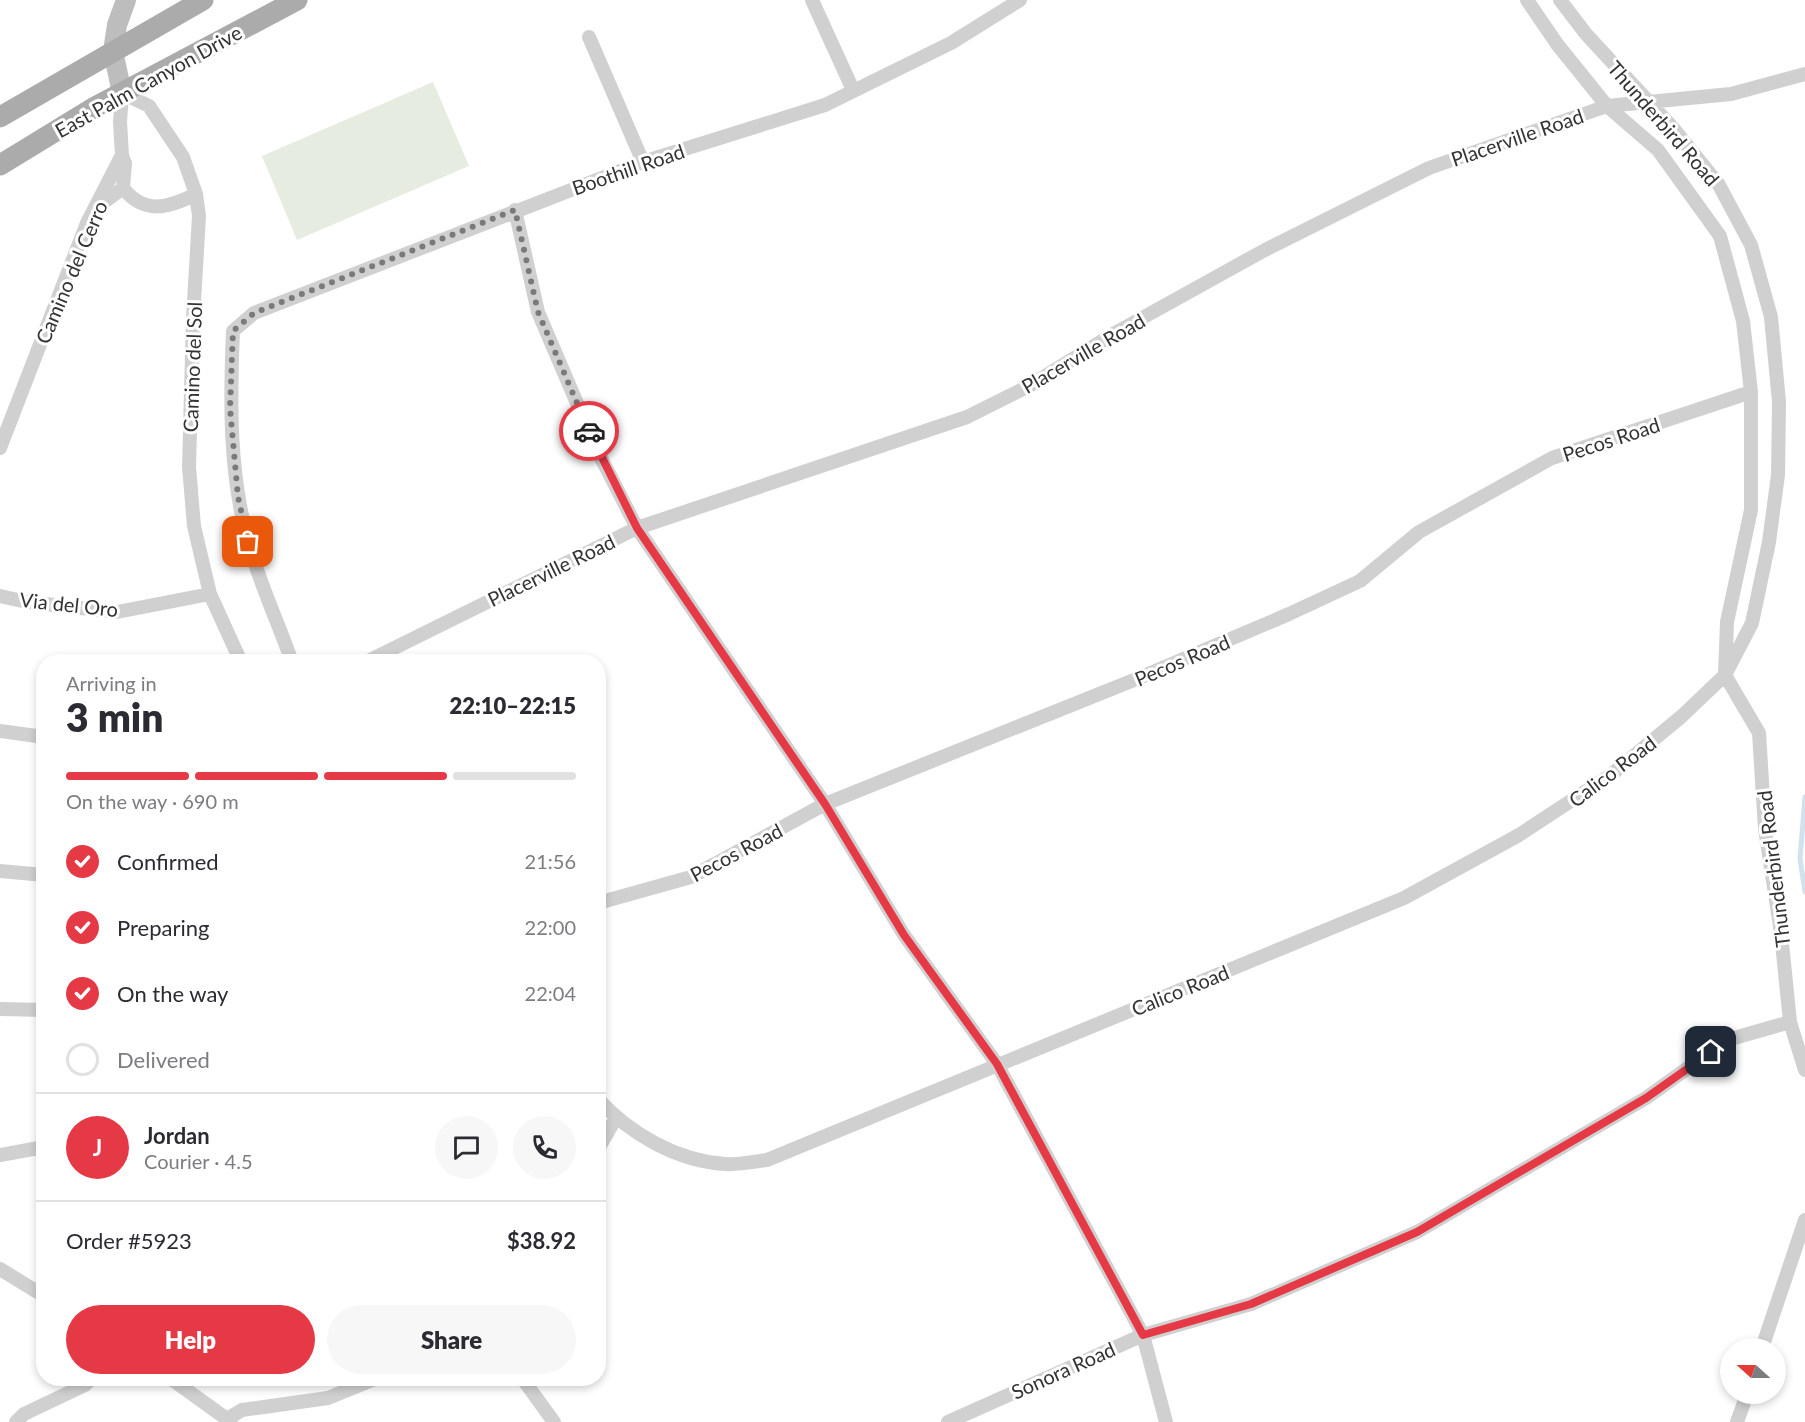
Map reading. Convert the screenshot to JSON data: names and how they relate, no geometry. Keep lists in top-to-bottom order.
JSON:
{
  "streets": {
    "main road": ["East Palm Canyon Drive"],
    "street": [
      "Thunderbird Road",
      "Placerville Road",
      "Boothill Road",
      "Camino del Cerro",
      "Camino del Sol",
      "Pecos Road",
      "Via del Oro",
      "Calico Road",
      "Sonora Road"
    ]
  },
  "crossings": [
    ["East Palm Canyon Drive", "Camino del Sol"],
    ["Thunderbird Road", "Placerville Road"],
    ["Thunderbird Road", "Pecos Road"],
    ["Thunderbird Road", "Calico Road"],
    ["Thunderbird Road", "Sonora Road"],
    ["Camino del Sol", "Via del Oro"]
  ],
  "north": "left",
  "page": {
    "heading": ["3 min", "Arriving in", "22:10–22:15"],
    "panel": [
      "Jordan",
      "Courier · 4.5",
      "Order #5923",
      "$38.92"
    ],
    "bar": "On the way · 690 m",
    "list": [
      ["Confirmed", "21:56"],
      ["Preparing", "22:00"],
      ["On the way", "22:04"],
      "Delivered"
    ],
    "round": "J",
    "buttons": ["Help", "Share"]
  }
}
